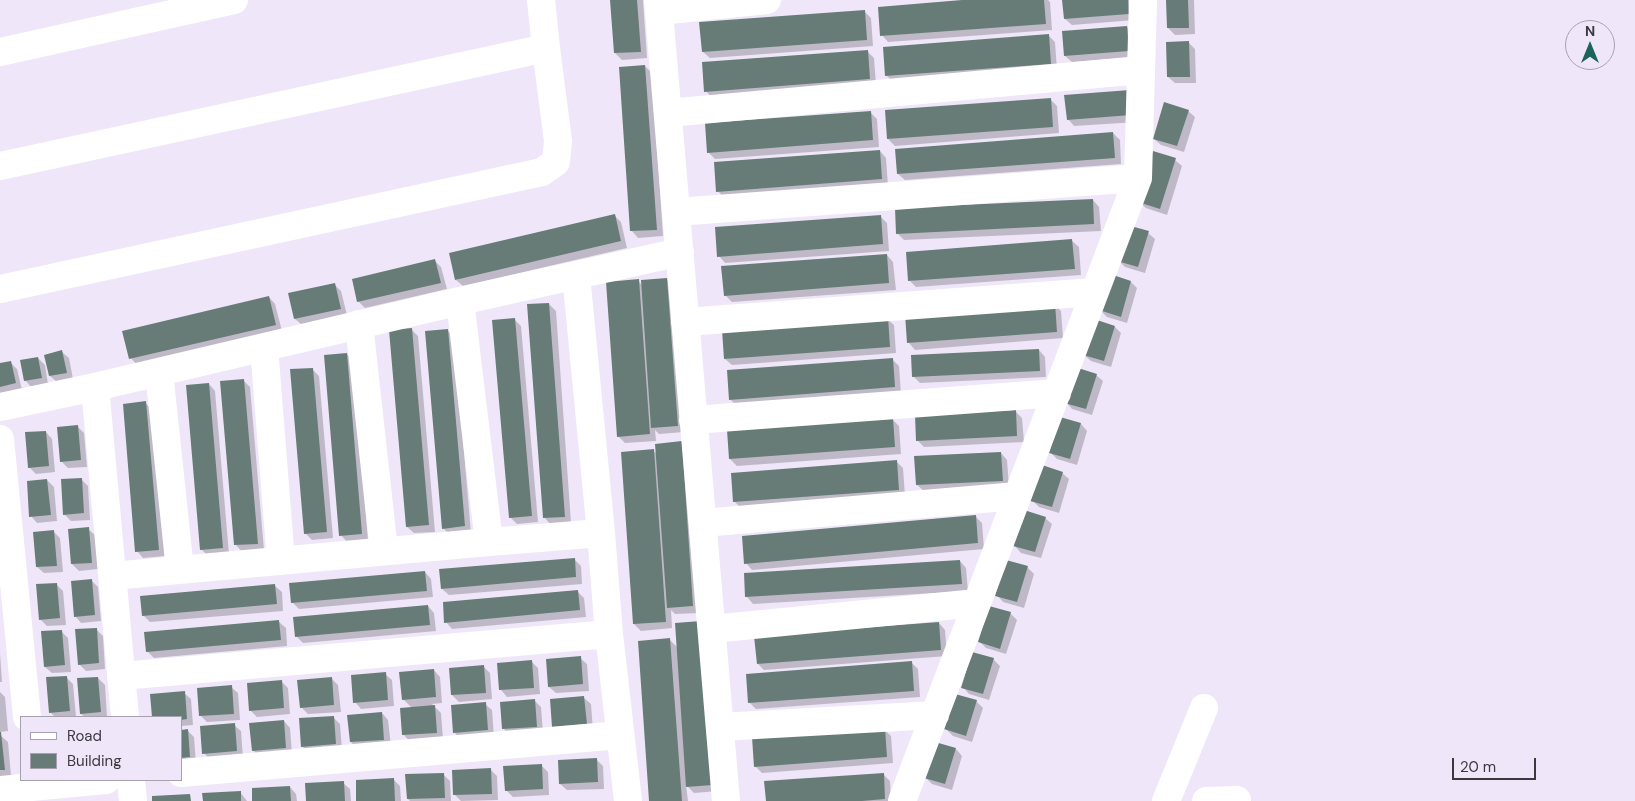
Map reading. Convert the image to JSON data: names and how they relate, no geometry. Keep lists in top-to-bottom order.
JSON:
{
  "legend": ["Road", "Building"],
  "scale_bar": "20 m",
  "north": "top"
}
